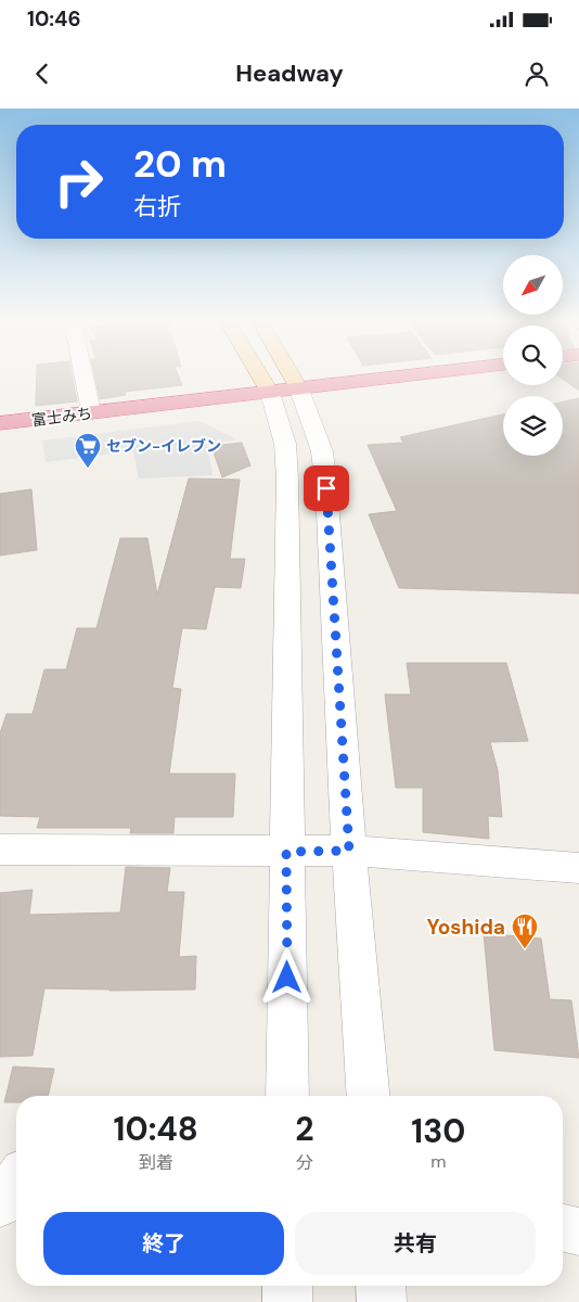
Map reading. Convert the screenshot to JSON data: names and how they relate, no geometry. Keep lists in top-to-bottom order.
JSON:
{
  "streets": {
    "highway": ["富士みち"]
  },
  "places": {
    "supermarket": ["セブン-イレブン"],
    "restaurant": ["Yoshida"]
  },
  "north": "bottom left",
  "page": {
    "status": "10:46",
    "header": "Headway",
    "turn": ["20 m", "右折"],
    "eta": [
      "10:48",
      "到着",
      "2",
      "分",
      "130",
      "m"
    ],
    "buttons": ["終了", "共有"]
  }
}
